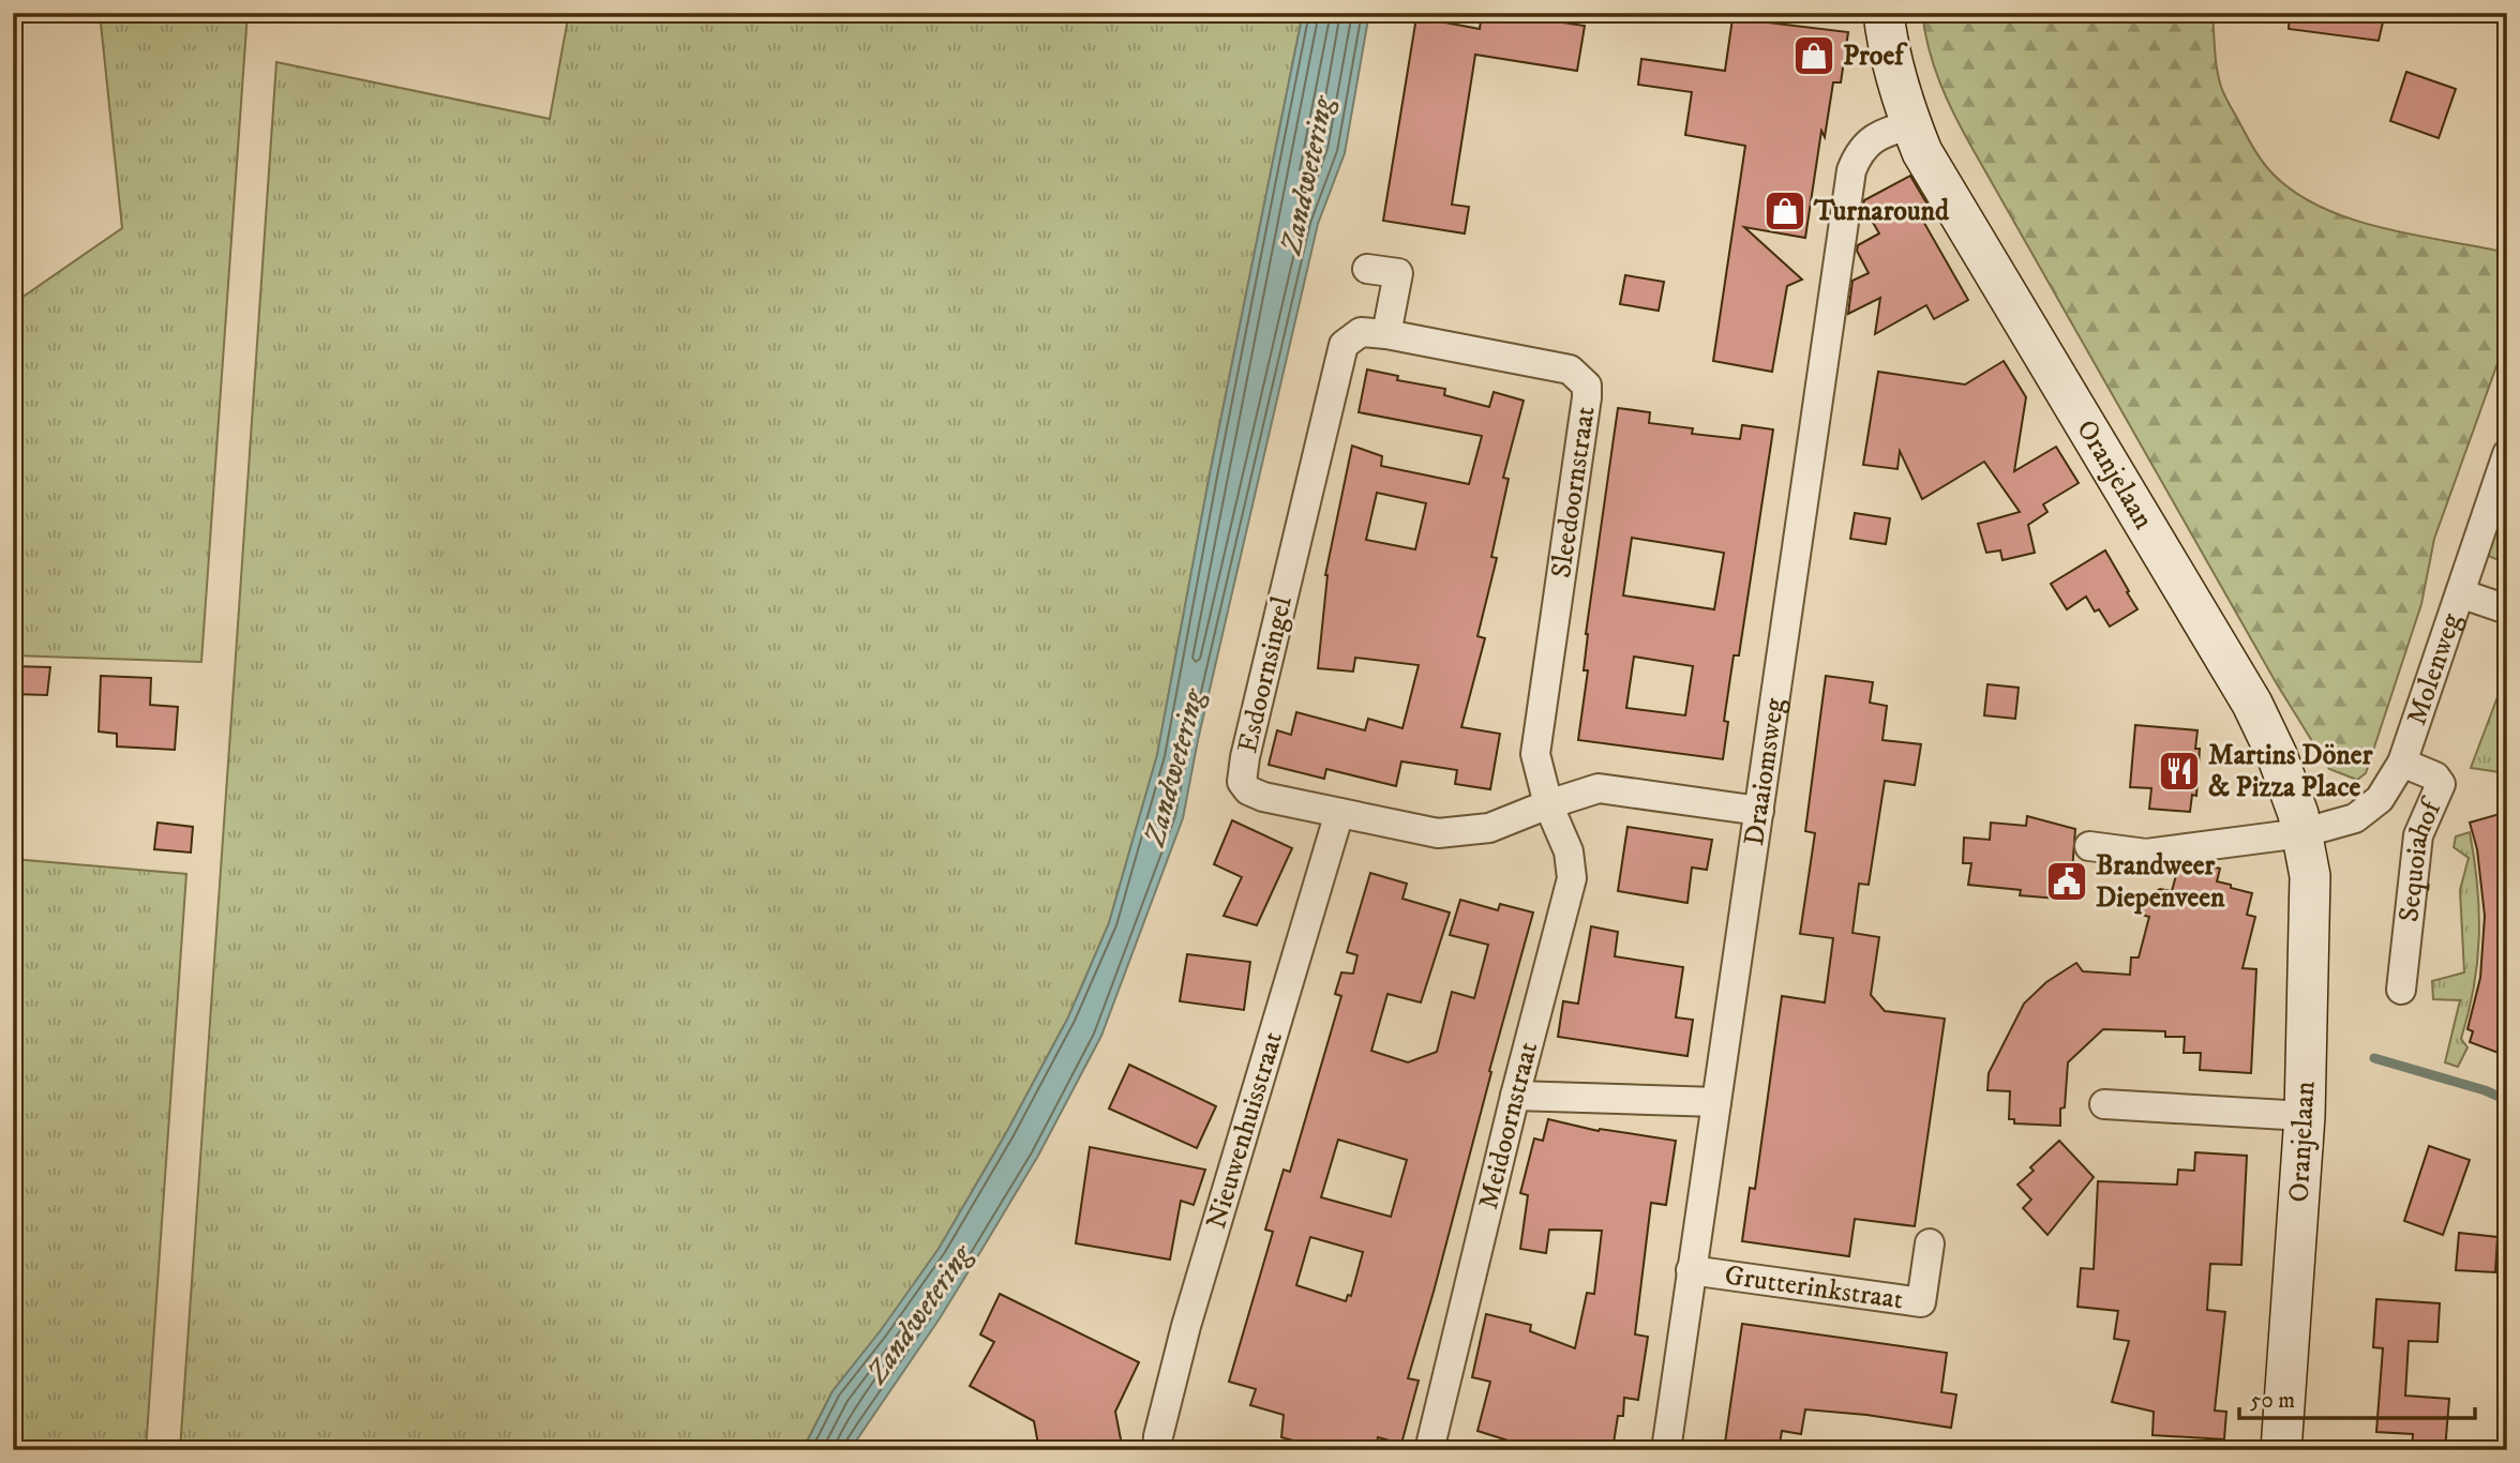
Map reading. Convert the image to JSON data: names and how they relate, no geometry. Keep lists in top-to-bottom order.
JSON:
{
  "streets": {
    "street": [
      "Oranjelaan",
      "Sleedoornstraat",
      "Molenweg",
      "Esdoornsingel",
      "Draaiomsweg",
      "Sequoiahof",
      "Meidoornstraat",
      "Nieuwenhuisstraat",
      "Grutterinkstraat"
    ]
  },
  "crossings": [
    ["Oranjelaan", "Molenweg"],
    ["Oranjelaan", "Draaiomsweg"],
    ["Sleedoornstraat", "Esdoornsingel"],
    ["Sleedoornstraat", "Meidoornstraat"],
    ["Molenweg", "Sequoiahof"],
    ["Esdoornsingel", "Draaiomsweg"],
    ["Esdoornsingel", "Meidoornstraat"],
    ["Esdoornsingel", "Nieuwenhuisstraat"],
    ["Draaiomsweg", "Grutterinkstraat"]
  ],
  "water": ["Zandwetering"],
  "places": {
    "shop": ["Proef", "Turnaround"],
    "restaurant": ["Martins Döner & Pizza Place"],
    "public building": ["Brandweer Diepenveen"]
  },
  "scale_bar": "50 m"
}
